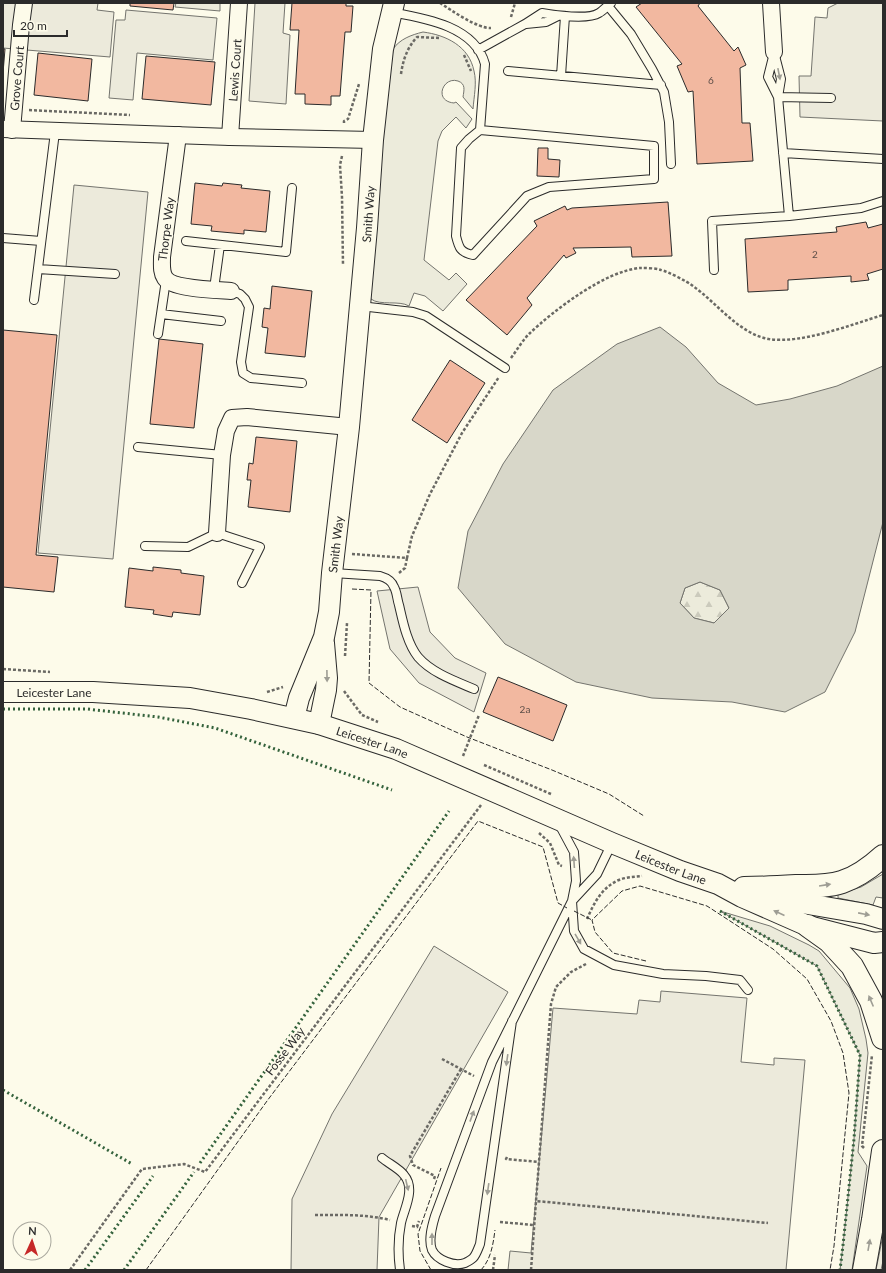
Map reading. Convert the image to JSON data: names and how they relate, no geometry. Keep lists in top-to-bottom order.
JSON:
{
  "streets": {
    "street": [
      "Lewis Court",
      "Grove Court",
      "Smith Way",
      "Thorpe Way",
      "Leicester Lane"
    ],
    "path": ["Fosse Way"]
  },
  "crossings": [
    ["Leicester Lane", "Fosse Way"]
  ],
  "house_numbers": ["6", "2", "2a"],
  "scale_bar": "20 m",
  "north": "top"
}
